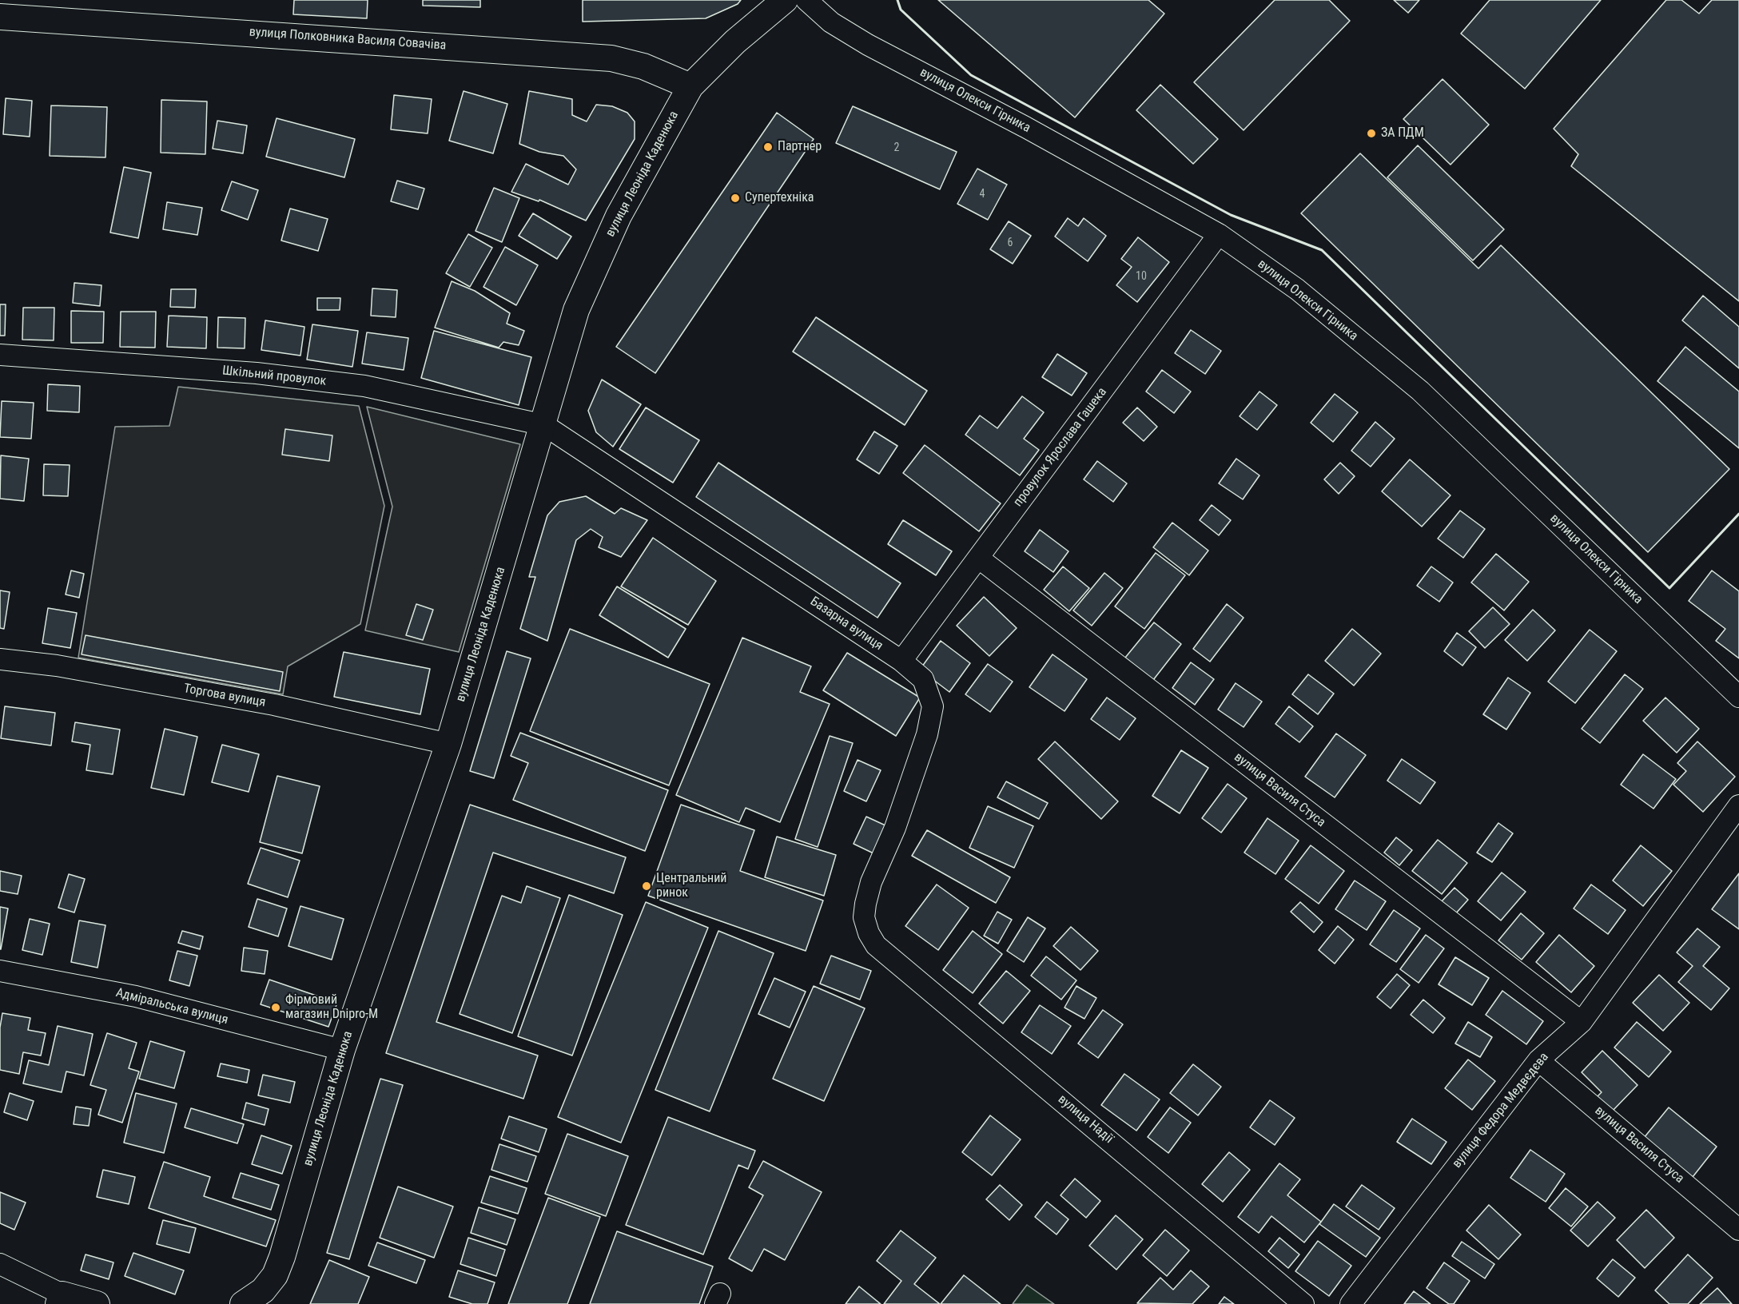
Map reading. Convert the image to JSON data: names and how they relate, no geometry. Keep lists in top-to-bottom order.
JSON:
{
  "streets": {
    "street": [
      "вулиця Полковника Василя Совачіва",
      "вулиця Олекси Гірника",
      "вулиця Леоніда Каденюка",
      "Шкільний провулок",
      "провулок Ярослава Гашека",
      "Базарна вулиця",
      "Торгова вулиця",
      "вулиця Василя Стуса",
      "Адміральська вулиця",
      "вулиця Федора Медвєдєва",
      "вулиця Надії"
    ]
  },
  "crossings": [
    ["вулиця Полковника Василя Совачіва", "вулиця Леоніда Каденюка"],
    ["вулиця Олекси Гірника", "провулок Ярослава Гашека"],
    ["вулиця Леоніда Каденюка", "Шкільний провулок"],
    ["вулиця Леоніда Каденюка", "Базарна вулиця"],
    ["вулиця Леоніда Каденюка", "Торгова вулиця"],
    ["вулиця Леоніда Каденюка", "Адміральська вулиця"],
    ["Шкільний провулок", "Базарна вулиця"],
    ["провулок Ярослава Гашека", "Базарна вулиця"],
    ["провулок Ярослава Гашека", "вулиця Василя Стуса"],
    ["Базарна вулиця", "вулиця Надії"],
    ["вулиця Василя Стуса", "вулиця Федора Медвєдєва"]
  ],
  "places": [
    "ЗА ПДМ",
    "Партнер",
    "Супертехніка",
    "Центральний ринок",
    "Фірмовий магазин Dnipro-M"
  ],
  "house_numbers": [
    "2",
    "4",
    "6",
    "10"
  ]
}
